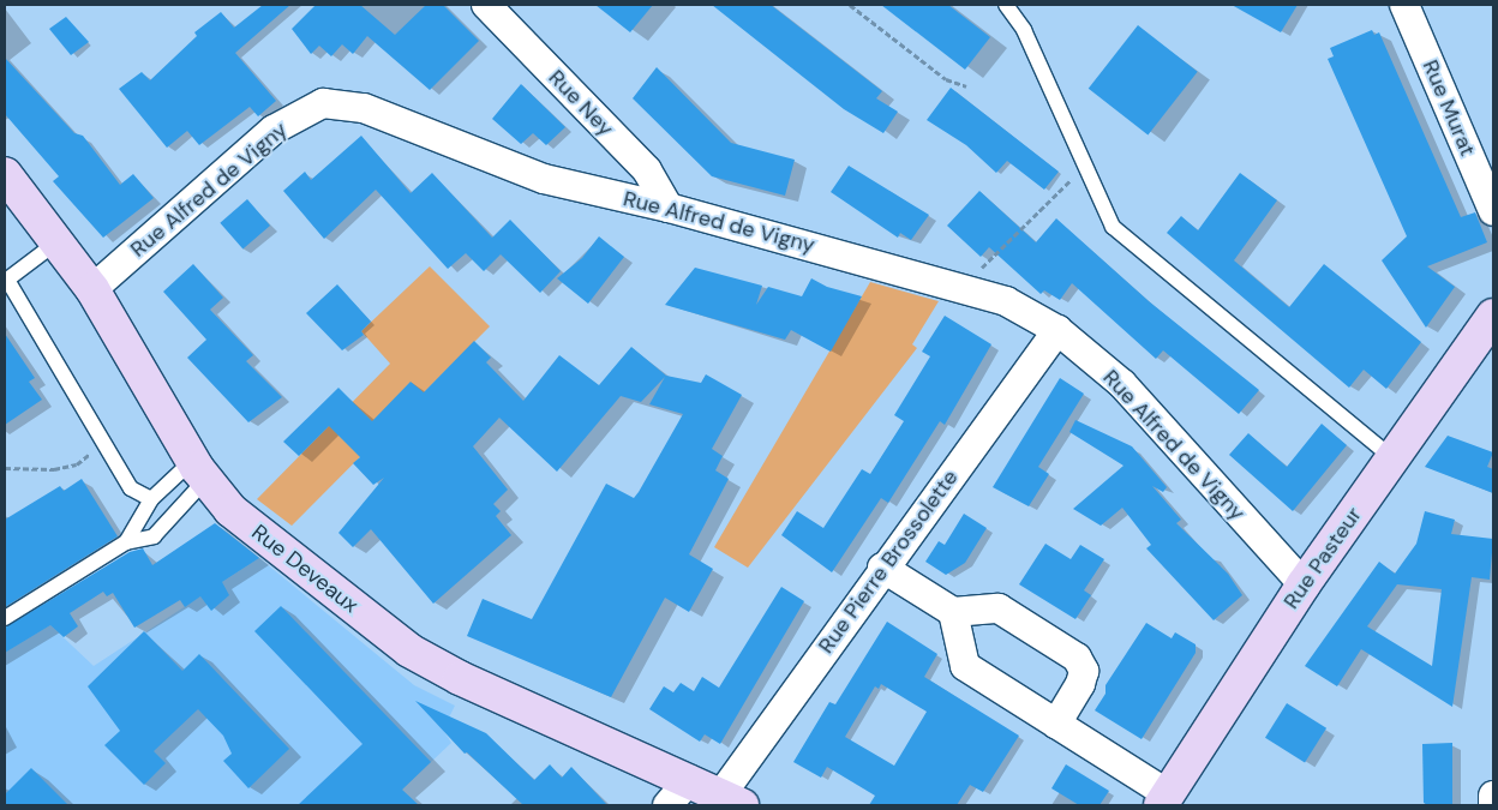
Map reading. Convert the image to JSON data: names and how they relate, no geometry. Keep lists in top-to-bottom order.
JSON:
{
  "streets": {
    "street": [
      "Rue Ney",
      "Rue Murat",
      "Rue Alfred de Vigny",
      "Rue Pasteur",
      "Rue Pierre Brossolette",
      "Rue Deveaux"
    ]
  },
  "crossings": [
    ["Rue Ney", "Rue Alfred de Vigny"],
    ["Rue Alfred de Vigny", "Rue Pasteur"],
    ["Rue Alfred de Vigny", "Rue Pierre Brossolette"],
    ["Rue Alfred de Vigny", "Rue Deveaux"],
    ["Rue Pierre Brossolette", "Rue Deveaux"]
  ]
}
